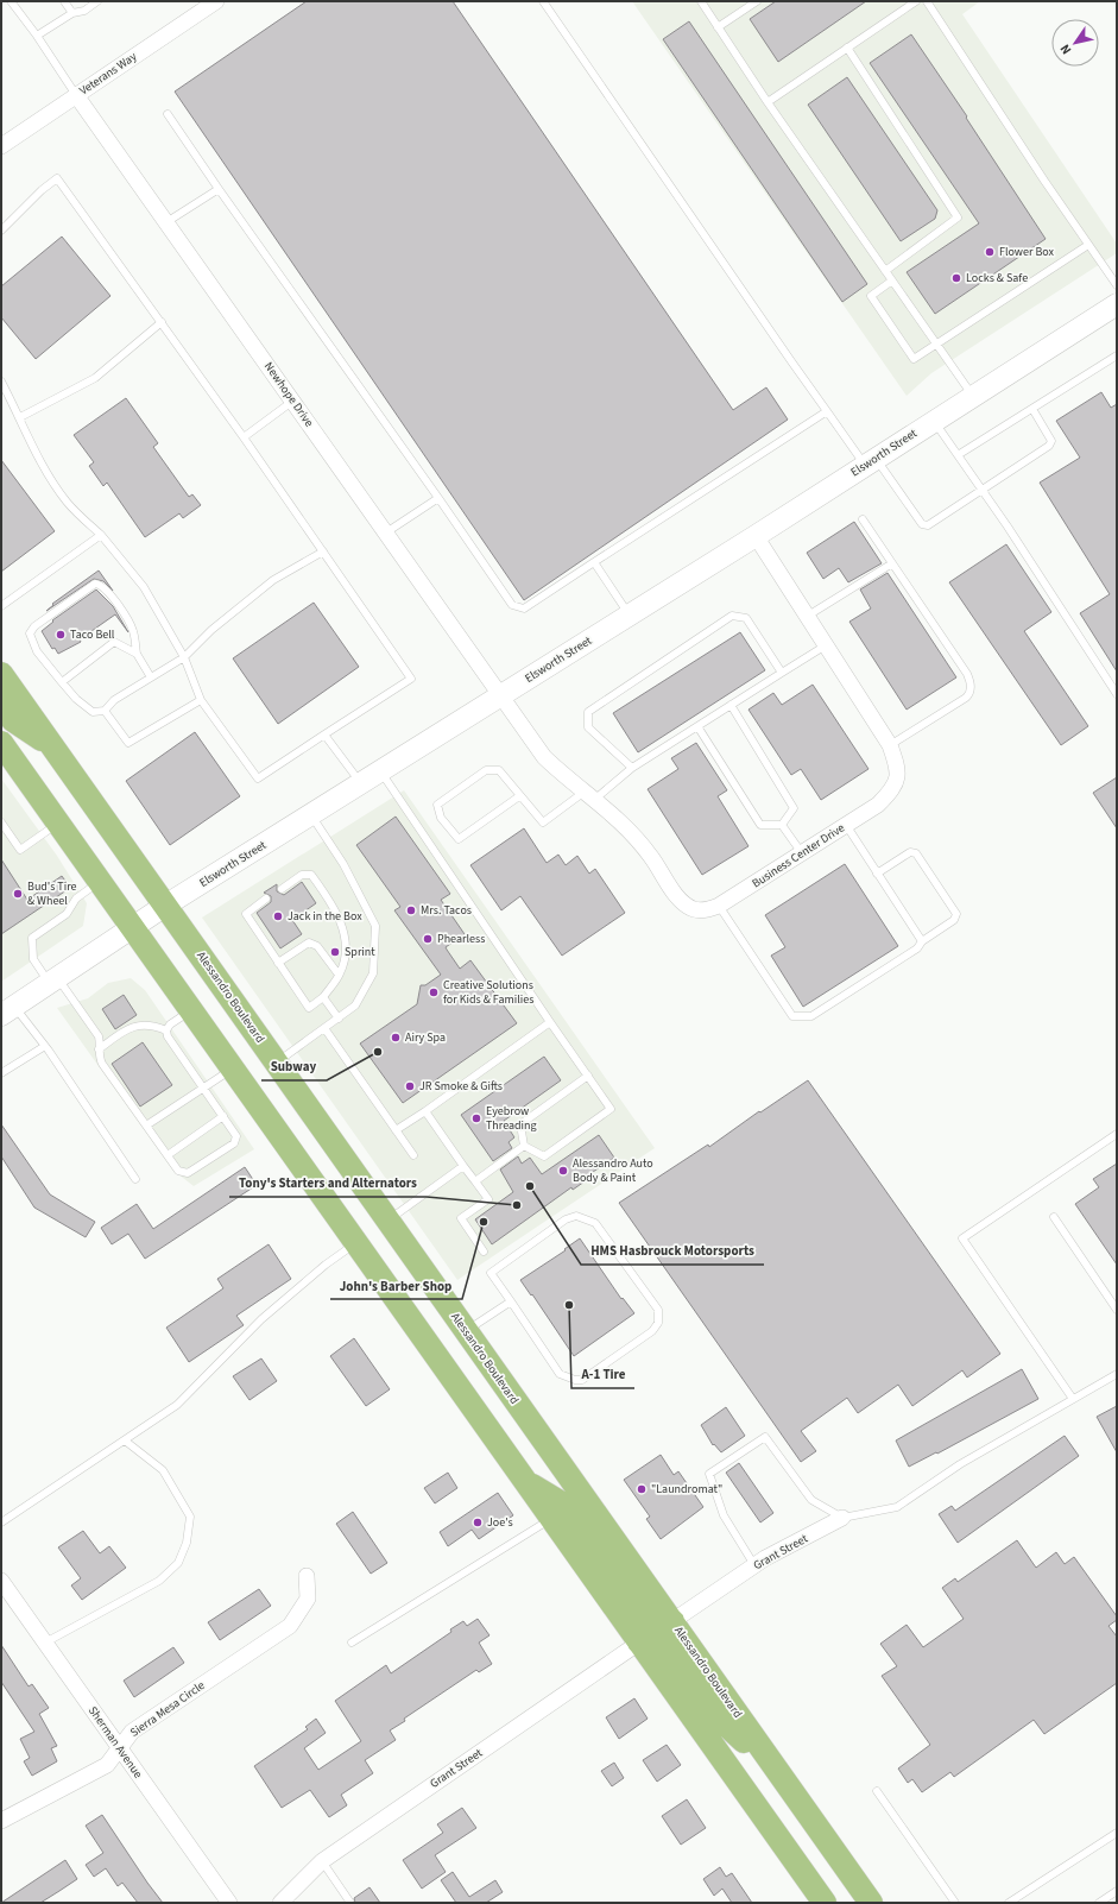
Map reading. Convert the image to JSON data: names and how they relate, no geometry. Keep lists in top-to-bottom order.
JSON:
{
  "streets": {
    "main road": ["Alessandro Boulevard"],
    "street": [
      "Veterans Way",
      "Newhope Drive",
      "Elsworth Street",
      "Business Center Drive",
      "Grant Street",
      "Sierra Mesa Circle",
      "Sherman Avenue"
    ]
  },
  "crossings": [
    ["Veterans Way", "Newhope Drive"],
    ["Newhope Drive", "Elsworth Street"],
    ["Newhope Drive", "Business Center Drive"],
    ["Elsworth Street", "Business Center Drive"],
    ["Elsworth Street", "Alessandro Boulevard"],
    ["Alessandro Boulevard", "Grant Street"],
    ["Sierra Mesa Circle", "Sherman Avenue"]
  ],
  "places": [
    "Flower Box",
    "Locks & Safe",
    "Taco Bell",
    "Bud's Tire & Wheel",
    "Mrs. Tacos",
    "Jack in the Box",
    "Phearless",
    "Sprint",
    "Creative Solutions for Kids & Families",
    "Airy Spa",
    "Subway",
    "JR Smoke & Gifts",
    "Eyebrow Threading",
    "Alessandro Auto Body & Paint",
    "HMS Hasbrouck Motorsports",
    "Tony's Starters and Alternators",
    "John's Barber Shop",
    "A-1 Tire",
    "\"Laundromat\"",
    "Joe's"
  ],
  "north": "bottom left"
}
